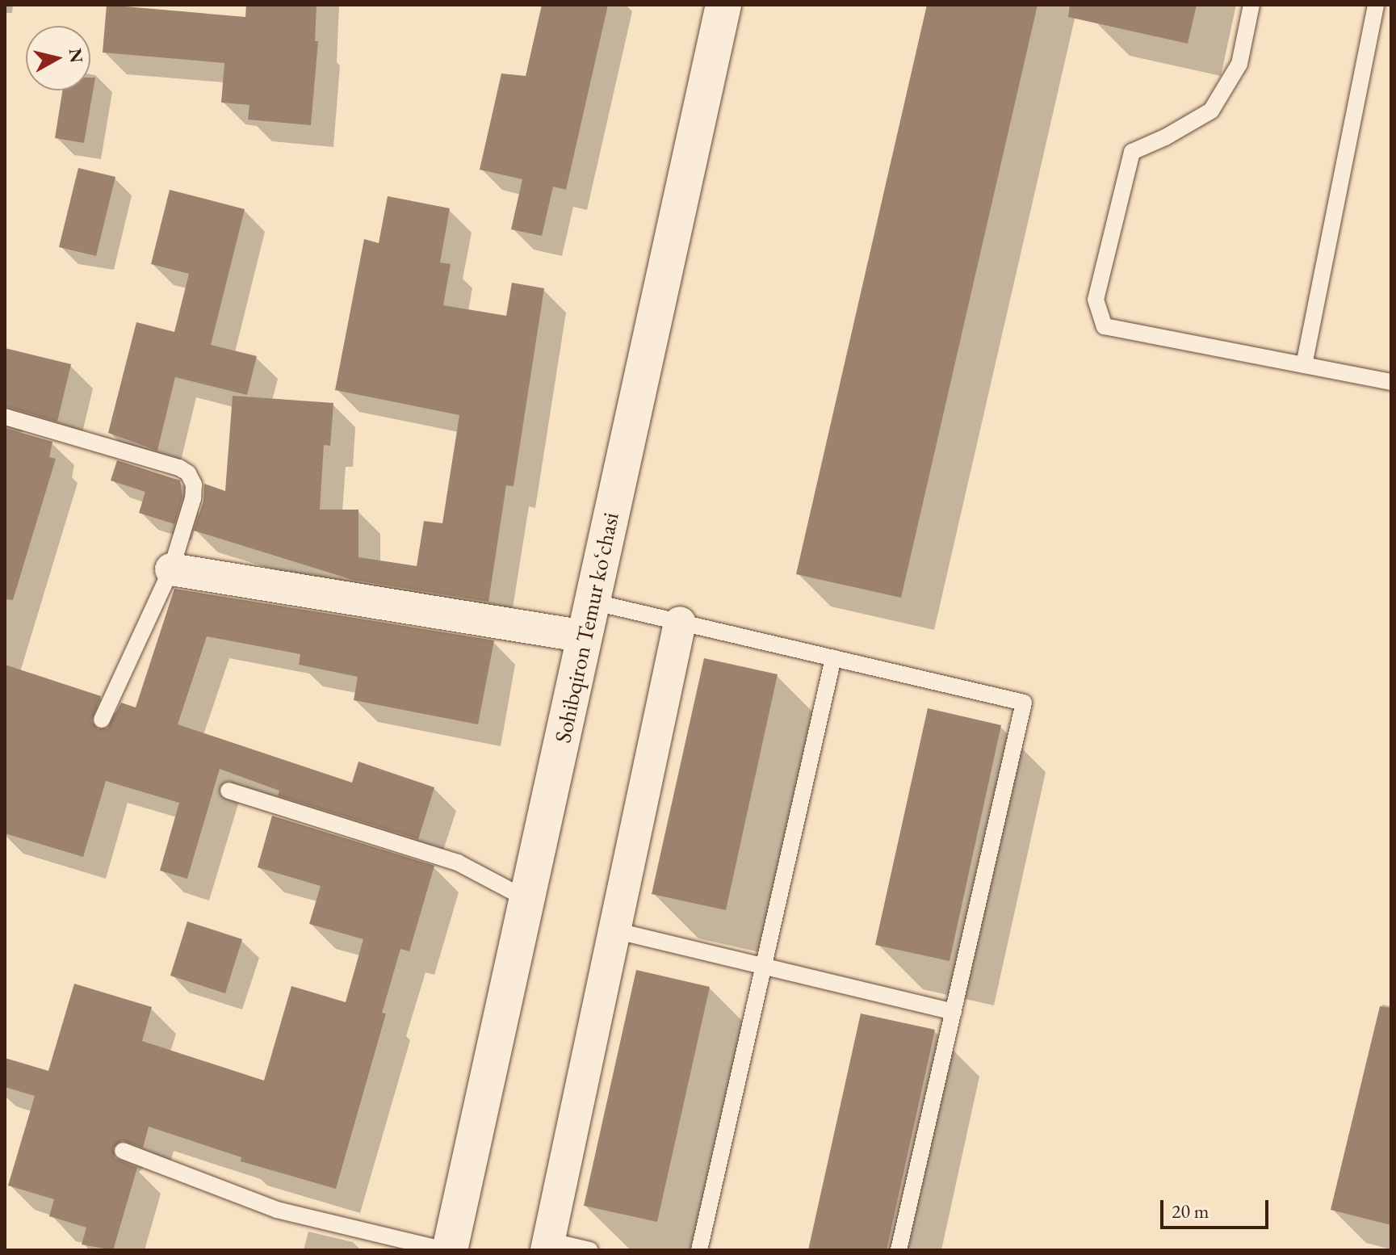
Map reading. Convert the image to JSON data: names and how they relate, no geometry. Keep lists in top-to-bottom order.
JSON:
{
  "streets": {
    "main road": ["Sohibqiron Temur koʻchasi"]
  },
  "scale_bar": "20 m",
  "north": "right"
}
